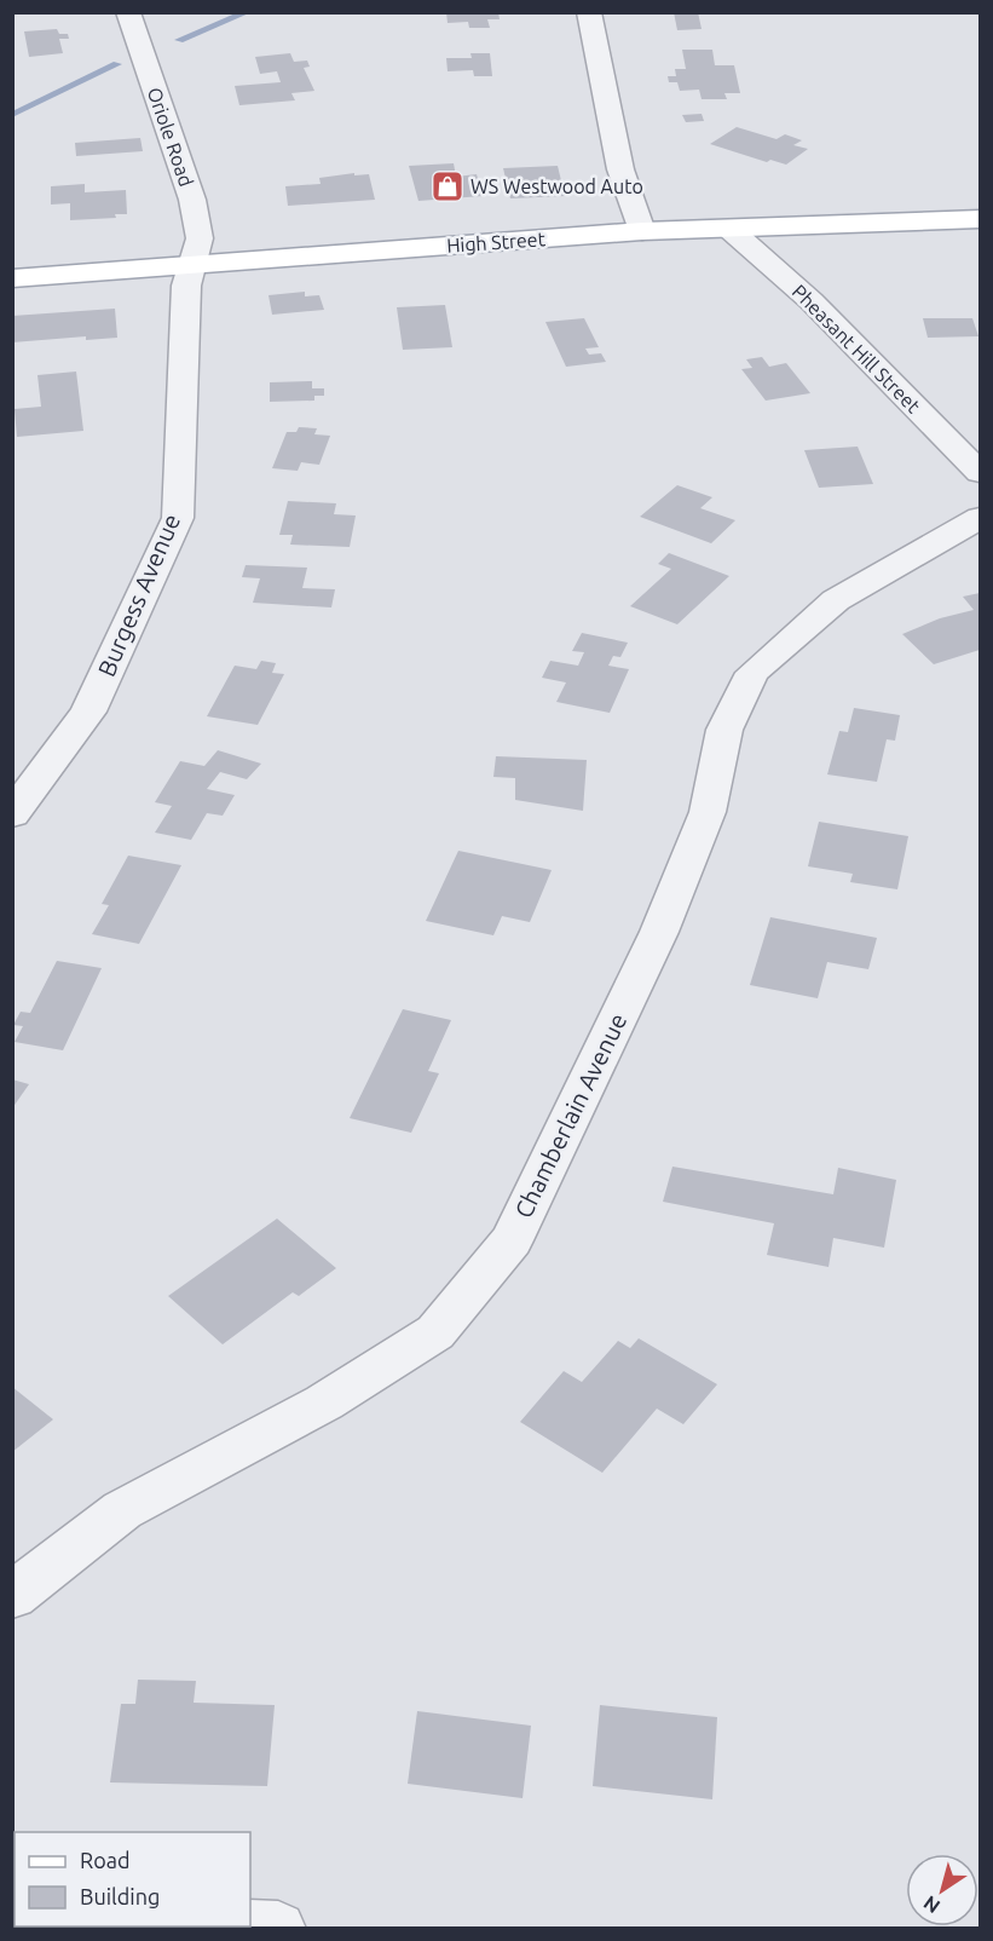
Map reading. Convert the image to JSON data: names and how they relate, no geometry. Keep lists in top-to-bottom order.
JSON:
{
  "streets": {
    "main road": ["High Street"],
    "street": [
      "Oriole Road",
      "Pheasant Hill Street",
      "Burgess Avenue",
      "Chamberlain Avenue"
    ]
  },
  "crossings": [
    ["Oriole Road", "High Street"],
    ["Oriole Road", "Burgess Avenue"],
    ["High Street", "Pheasant Hill Street"],
    ["High Street", "Burgess Avenue"]
  ],
  "places": {
    "shop": ["WS Westwood Auto"]
  },
  "legend": ["Road", "Building"],
  "north": "bottom left"
}
